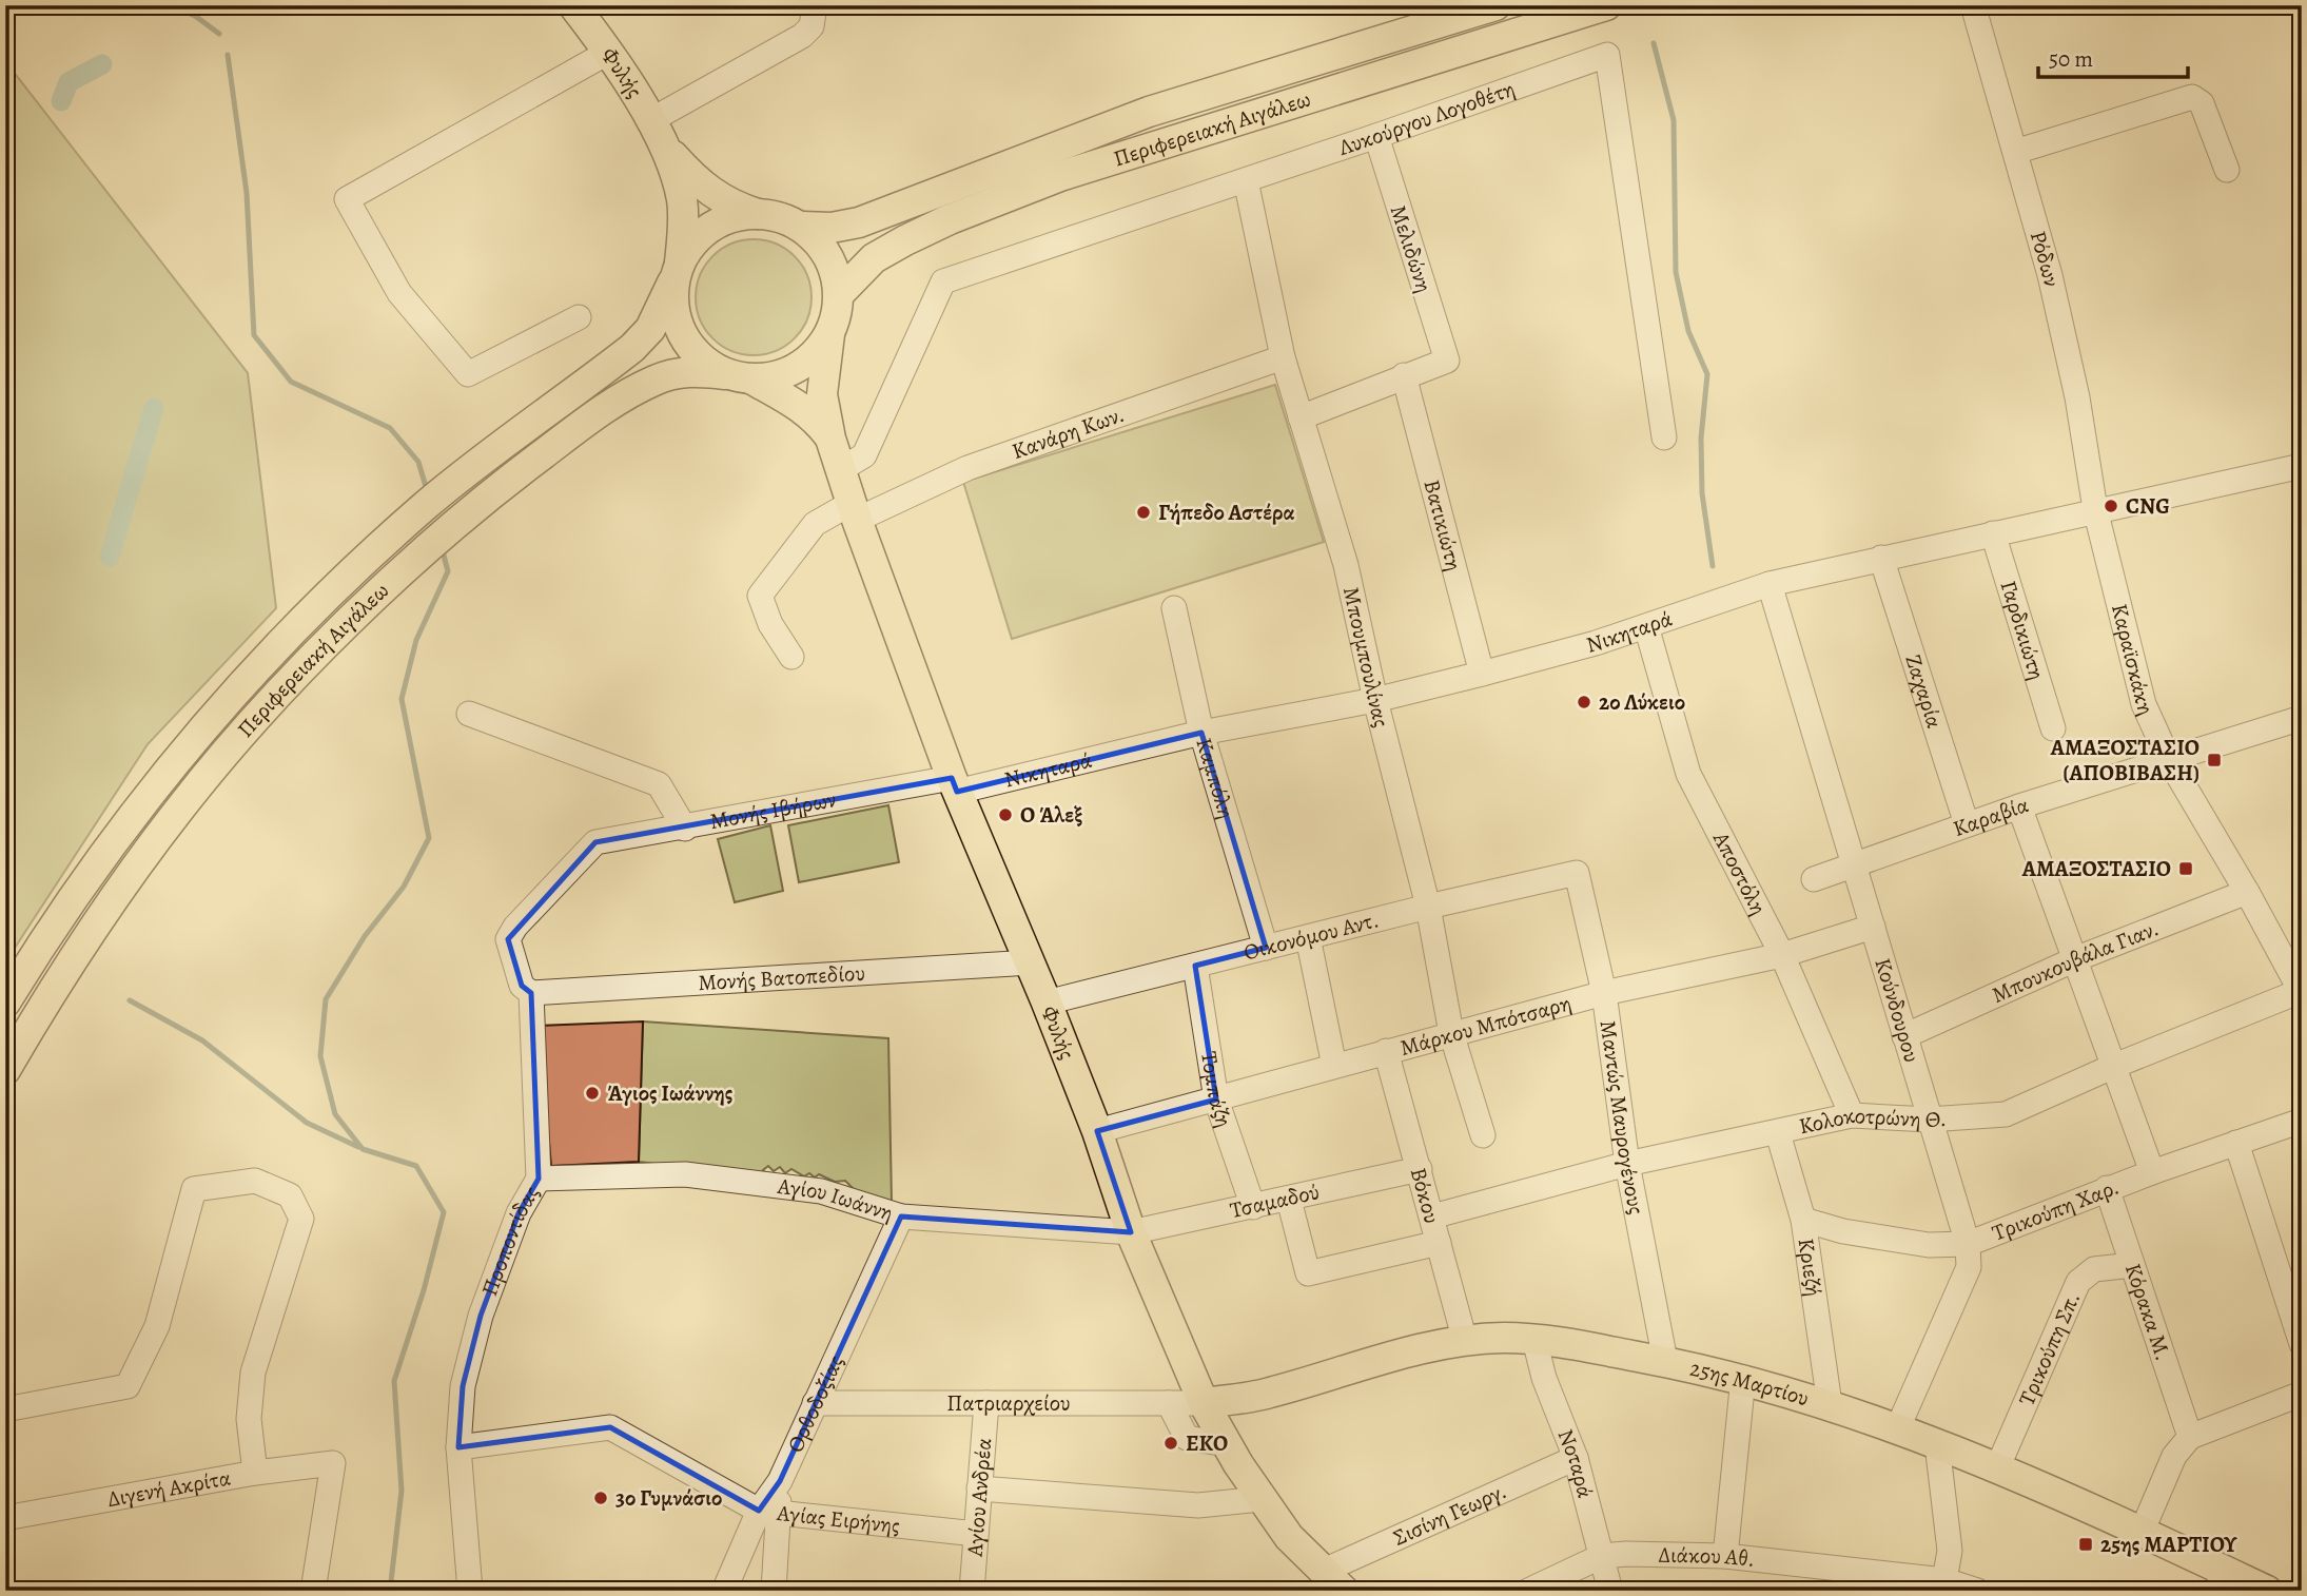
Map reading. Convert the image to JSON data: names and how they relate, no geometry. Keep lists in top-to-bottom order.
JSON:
{
  "streets": {
    "main road": ["Φυλής", "Περιφερειακή Αιγάλεω", "25ης Μαρτίου"],
    "street": [
      "Λυκούργου Λογοθέτη",
      "Μελιδώνη",
      "Ρόδων",
      "Κανάρη Κων.",
      "Βατικιώτη",
      "Νικηταρά",
      "Γαρδικιώτη",
      "Μπουμπουλίνας",
      "Καραϊσκάκη",
      "Ζαχαρία",
      "Καμπόλη",
      "Μονής Ιβήρων",
      "Καραβία",
      "Αποστόλη",
      "Οικονόμου Αντ.",
      "Μπουκουβάλα Γιαν.",
      "Μονής Βατοπεδίου",
      "Κούνδουρου",
      "Μάρκου Μπότσαρη",
      "Τομπάζη",
      "Μαντώς Μαυρογένους",
      "Κολοκοτρώνη Θ.",
      "Βόκου",
      "Αγίου Ιωάννη",
      "Τσαμαδού",
      "Τρικούπη Χαρ.",
      "Προποντίδας",
      "Κριεζή",
      "Κόρακα Μ.",
      "Τρικούπη Σπ.",
      "Πατριαρχείου",
      "Ορθοδοξίας",
      "Νοταρά",
      "Διγενή Ακρίτα",
      "Αγίου Ανδρέα",
      "Σισίνη Γεωργ.",
      "Αγίας Ειρήνης",
      "Διάκου Αθ."
    ]
  },
  "crossings": [
    ["Φυλής", "Λυκούργου Λογοθέτη"],
    ["Φυλής", "Περιφερειακή Αιγάλεω"],
    ["Φυλής", "Κανάρη Κων."],
    ["Φυλής", "Νικηταρά"],
    ["Φυλής", "Μονής Ιβήρων"],
    ["Φυλής", "Οικονόμου Αντ."],
    ["Φυλής", "Μονής Βατοπεδίου"],
    ["Φυλής", "Μάρκου Μπότσαρη"],
    ["Φυλής", "Αγίου Ιωάννη"],
    ["Φυλής", "Τσαμαδού"],
    ["Φυλής", "25ης Μαρτίου"],
    ["Φυλής", "Πατριαρχείου"],
    ["Φυλής", "Σισίνη Γεωργ."],
    ["Λυκούργου Λογοθέτη", "Μελιδώνη"],
    ["Λυκούργου Λογοθέτη", "Μπουμπουλίνας"],
    ["Μελιδώνη", "Βατικιώτη"],
    ["Ρόδων", "Νικηταρά"],
    ["Ρόδων", "Καραϊσκάκη"],
    ["Κανάρη Κων.", "Μπουμπουλίνας"],
    ["Βατικιώτη", "Νικηταρά"],
    ["Νικηταρά", "Γαρδικιώτη"],
    ["Νικηταρά", "Μπουμπουλίνας"],
    ["Νικηταρά", "Καραϊσκάκη"],
    ["Νικηταρά", "Ζαχαρία"],
    ["Νικηταρά", "Καμπόλη"],
    ["Νικηταρά", "Μονής Ιβήρων"],
    ["Νικηταρά", "Αποστόλη"],
    ["Νικηταρά", "Κούνδουρου"],
    ["Μπουμπουλίνας", "Οικονόμου Αντ."],
    ["Μπουμπουλίνας", "Μάρκου Μπότσαρη"],
    ["Καραϊσκάκη", "Καραβία"],
    ["Καραϊσκάκη", "Μπουκουβάλα Γιαν."],
    ["Καραϊσκάκη", "Κολοκοτρώνη Θ."],
    ["Ζαχαρία", "Καραβία"],
    ["Καμπόλη", "Οικονόμου Αντ."],
    ["Μονής Ιβήρων", "Προποντίδας"],
    ["Καραβία", "Κούνδουρου"],
    ["Αποστόλη", "Μάρκου Μπότσαρη"],
    ["Αποστόλη", "Κολοκοτρώνη Θ."],
    ["Οικονόμου Αντ.", "Τομπάζη"],
    ["Οικονόμου Αντ.", "Μαντώς Μαυρογένους"],
    ["Μπουκουβάλα Γιαν.", "Κούνδουρου"],
    ["Μονής Βατοπεδίου", "Προποντίδας"],
    ["Κούνδουρου", "Μάρκου Μπότσαρη"],
    ["Κούνδουρου", "Κολοκοτρώνη Θ."],
    ["Κούνδουρου", "Τρικούπη Χαρ."],
    ["Κούνδουρου", "25ης Μαρτίου"],
    ["Μάρκου Μπότσαρη", "Τομπάζη"],
    ["Μάρκου Μπότσαρη", "Μαντώς Μαυρογένους"],
    ["Μάρκου Μπότσαρη", "Βόκου"],
    ["Τομπάζη", "Τσαμαδού"],
    ["Μαντώς Μαυρογένους", "Κολοκοτρώνη Θ."],
    ["Μαντώς Μαυρογένους", "25ης Μαρτίου"],
    ["Κολοκοτρώνη Θ.", "Βόκου"],
    ["Κολοκοτρώνη Θ.", "Κριεζή"],
    ["Βόκου", "Τσαμαδού"],
    ["Βόκου", "25ης Μαρτίου"],
    ["Αγίου Ιωάννη", "Τσαμαδού"],
    ["Αγίου Ιωάννη", "Προποντίδας"],
    ["Αγίου Ιωάννη", "Ορθοδοξίας"],
    ["Τρικούπη Χαρ.", "Κριεζή"],
    ["Τρικούπη Χαρ.", "Κόρακα Μ."],
    ["Προποντίδας", "Αγίας Ειρήνης"],
    ["Κριεζή", "25ης Μαρτίου"],
    ["Κόρακα Μ.", "Τρικούπη Σπ."],
    ["Τρικούπη Σπ.", "25ης Μαρτίου"],
    ["25ης Μαρτίου", "Πατριαρχείου"],
    ["25ης Μαρτίου", "Νοταρά"],
    ["Πατριαρχείου", "Ορθοδοξίας"],
    ["Πατριαρχείου", "Αγίου Ανδρέα"],
    ["Ορθοδοξίας", "Αγίας Ειρήνης"],
    ["Νοταρά", "Σισίνη Γεωργ."],
    ["Νοταρά", "Διάκου Αθ."],
    ["Αγίου Ανδρέα", "Αγίας Ειρήνης"]
  ],
  "places": {
    "other": [
      "CNG",
      "Γήπεδο Αστέρα",
      "2ο Λύκειο",
      "Ο Άλεξ",
      "Άγιος Ιωάννης",
      "EKO",
      "3ο Γυμνάσιο"
    ],
    "transit": ["ΑΜΑΞΟΣΤΑΣΙΟ (ΑΠΟΒΙΒΑΣΗ)", "ΑΜΑΞΟΣΤΑΣΙΟ", "25ης ΜΑΡΤΙΟΥ"]
  },
  "scale_bar": "50 m"
}
